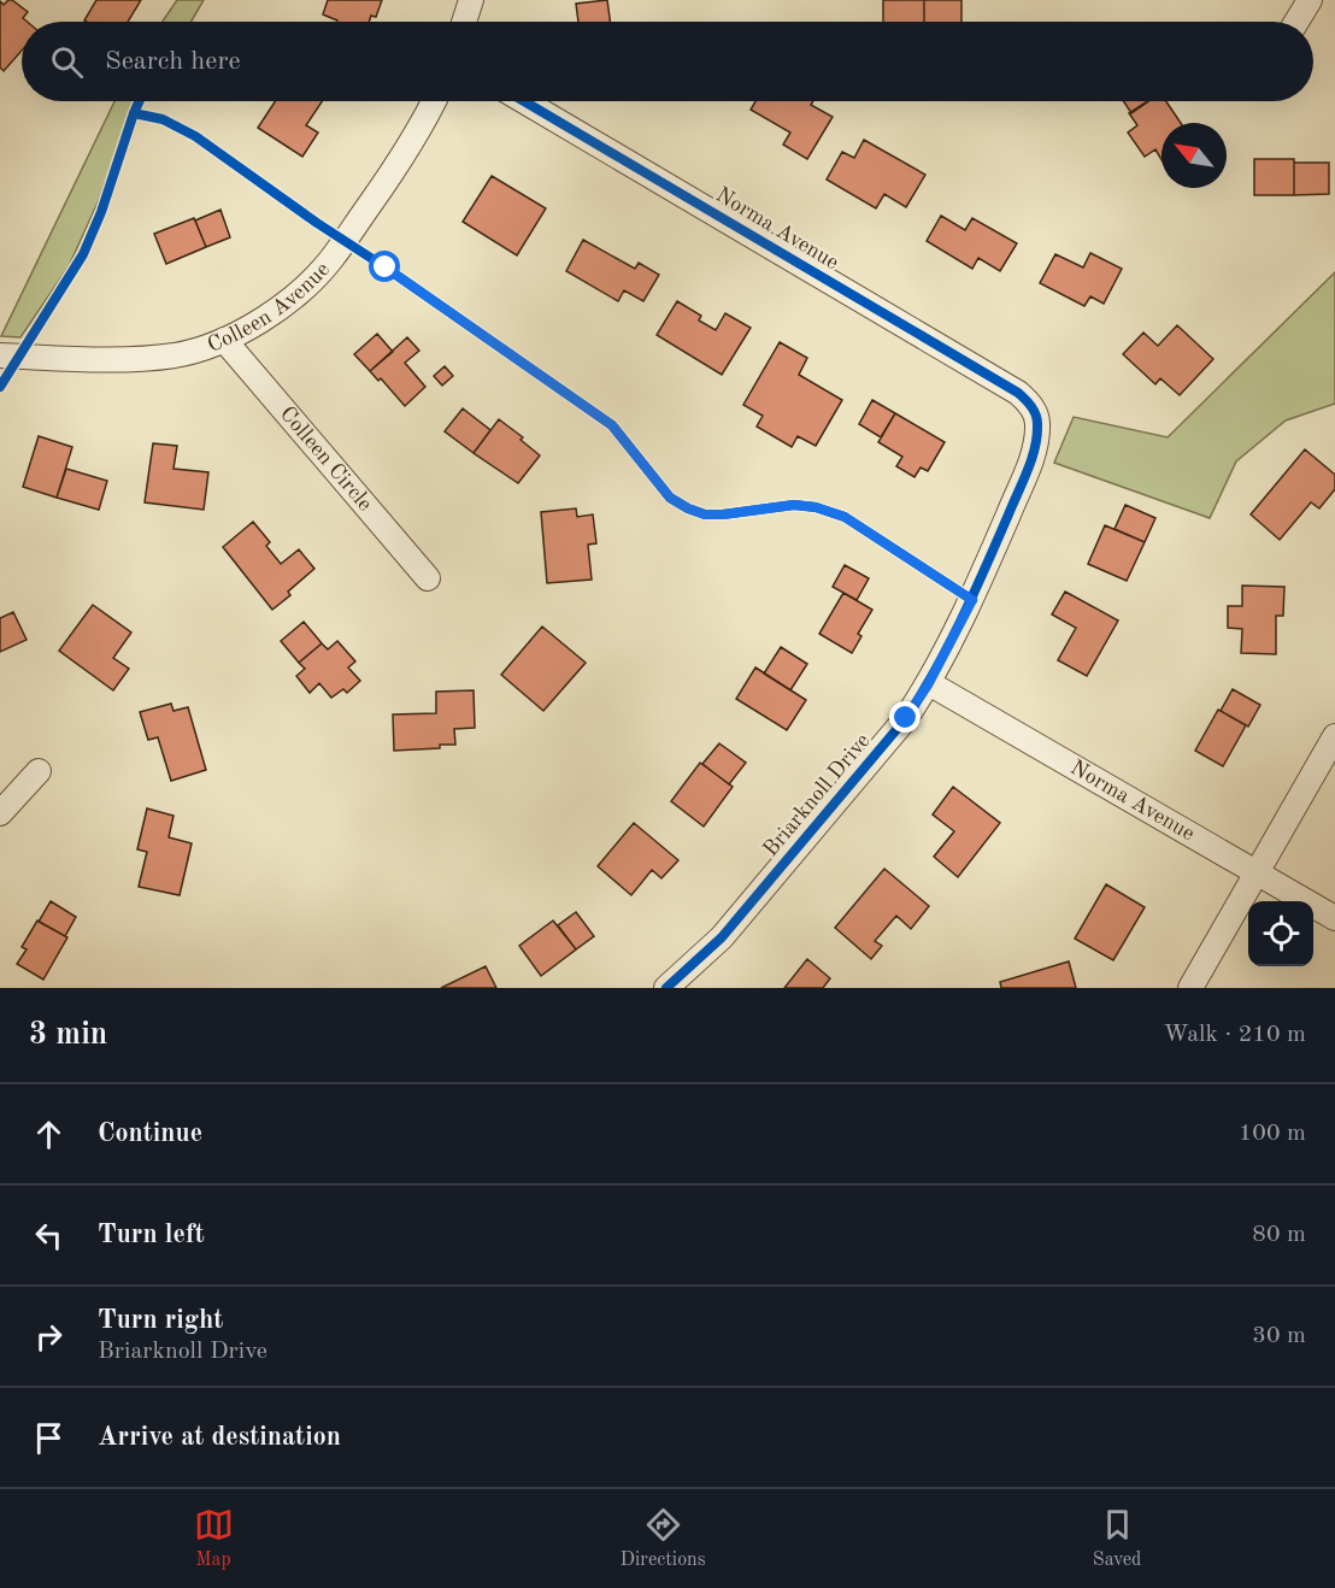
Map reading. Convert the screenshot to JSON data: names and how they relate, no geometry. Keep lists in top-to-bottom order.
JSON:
{
  "streets": {
    "street": [
      "Norma Avenue",
      "Colleen Avenue",
      "Colleen Circle",
      "Briarknoll Drive"
    ]
  },
  "crossings": [
    ["Norma Avenue", "Briarknoll Drive"],
    ["Colleen Avenue", "Colleen Circle"]
  ],
  "north": "top left",
  "page": {
    "search": "Search here",
    "heading": ["3 min", "Walk · 210 m"],
    "list": [
      ["Continue", "100 m"],
      ["Turn left", "80 m"],
      ["Turn right", "Briarknoll Drive", "30 m"],
      "Arrive at destination"
    ],
    "nav": ["Map", "Directions", "Saved"]
  }
}
